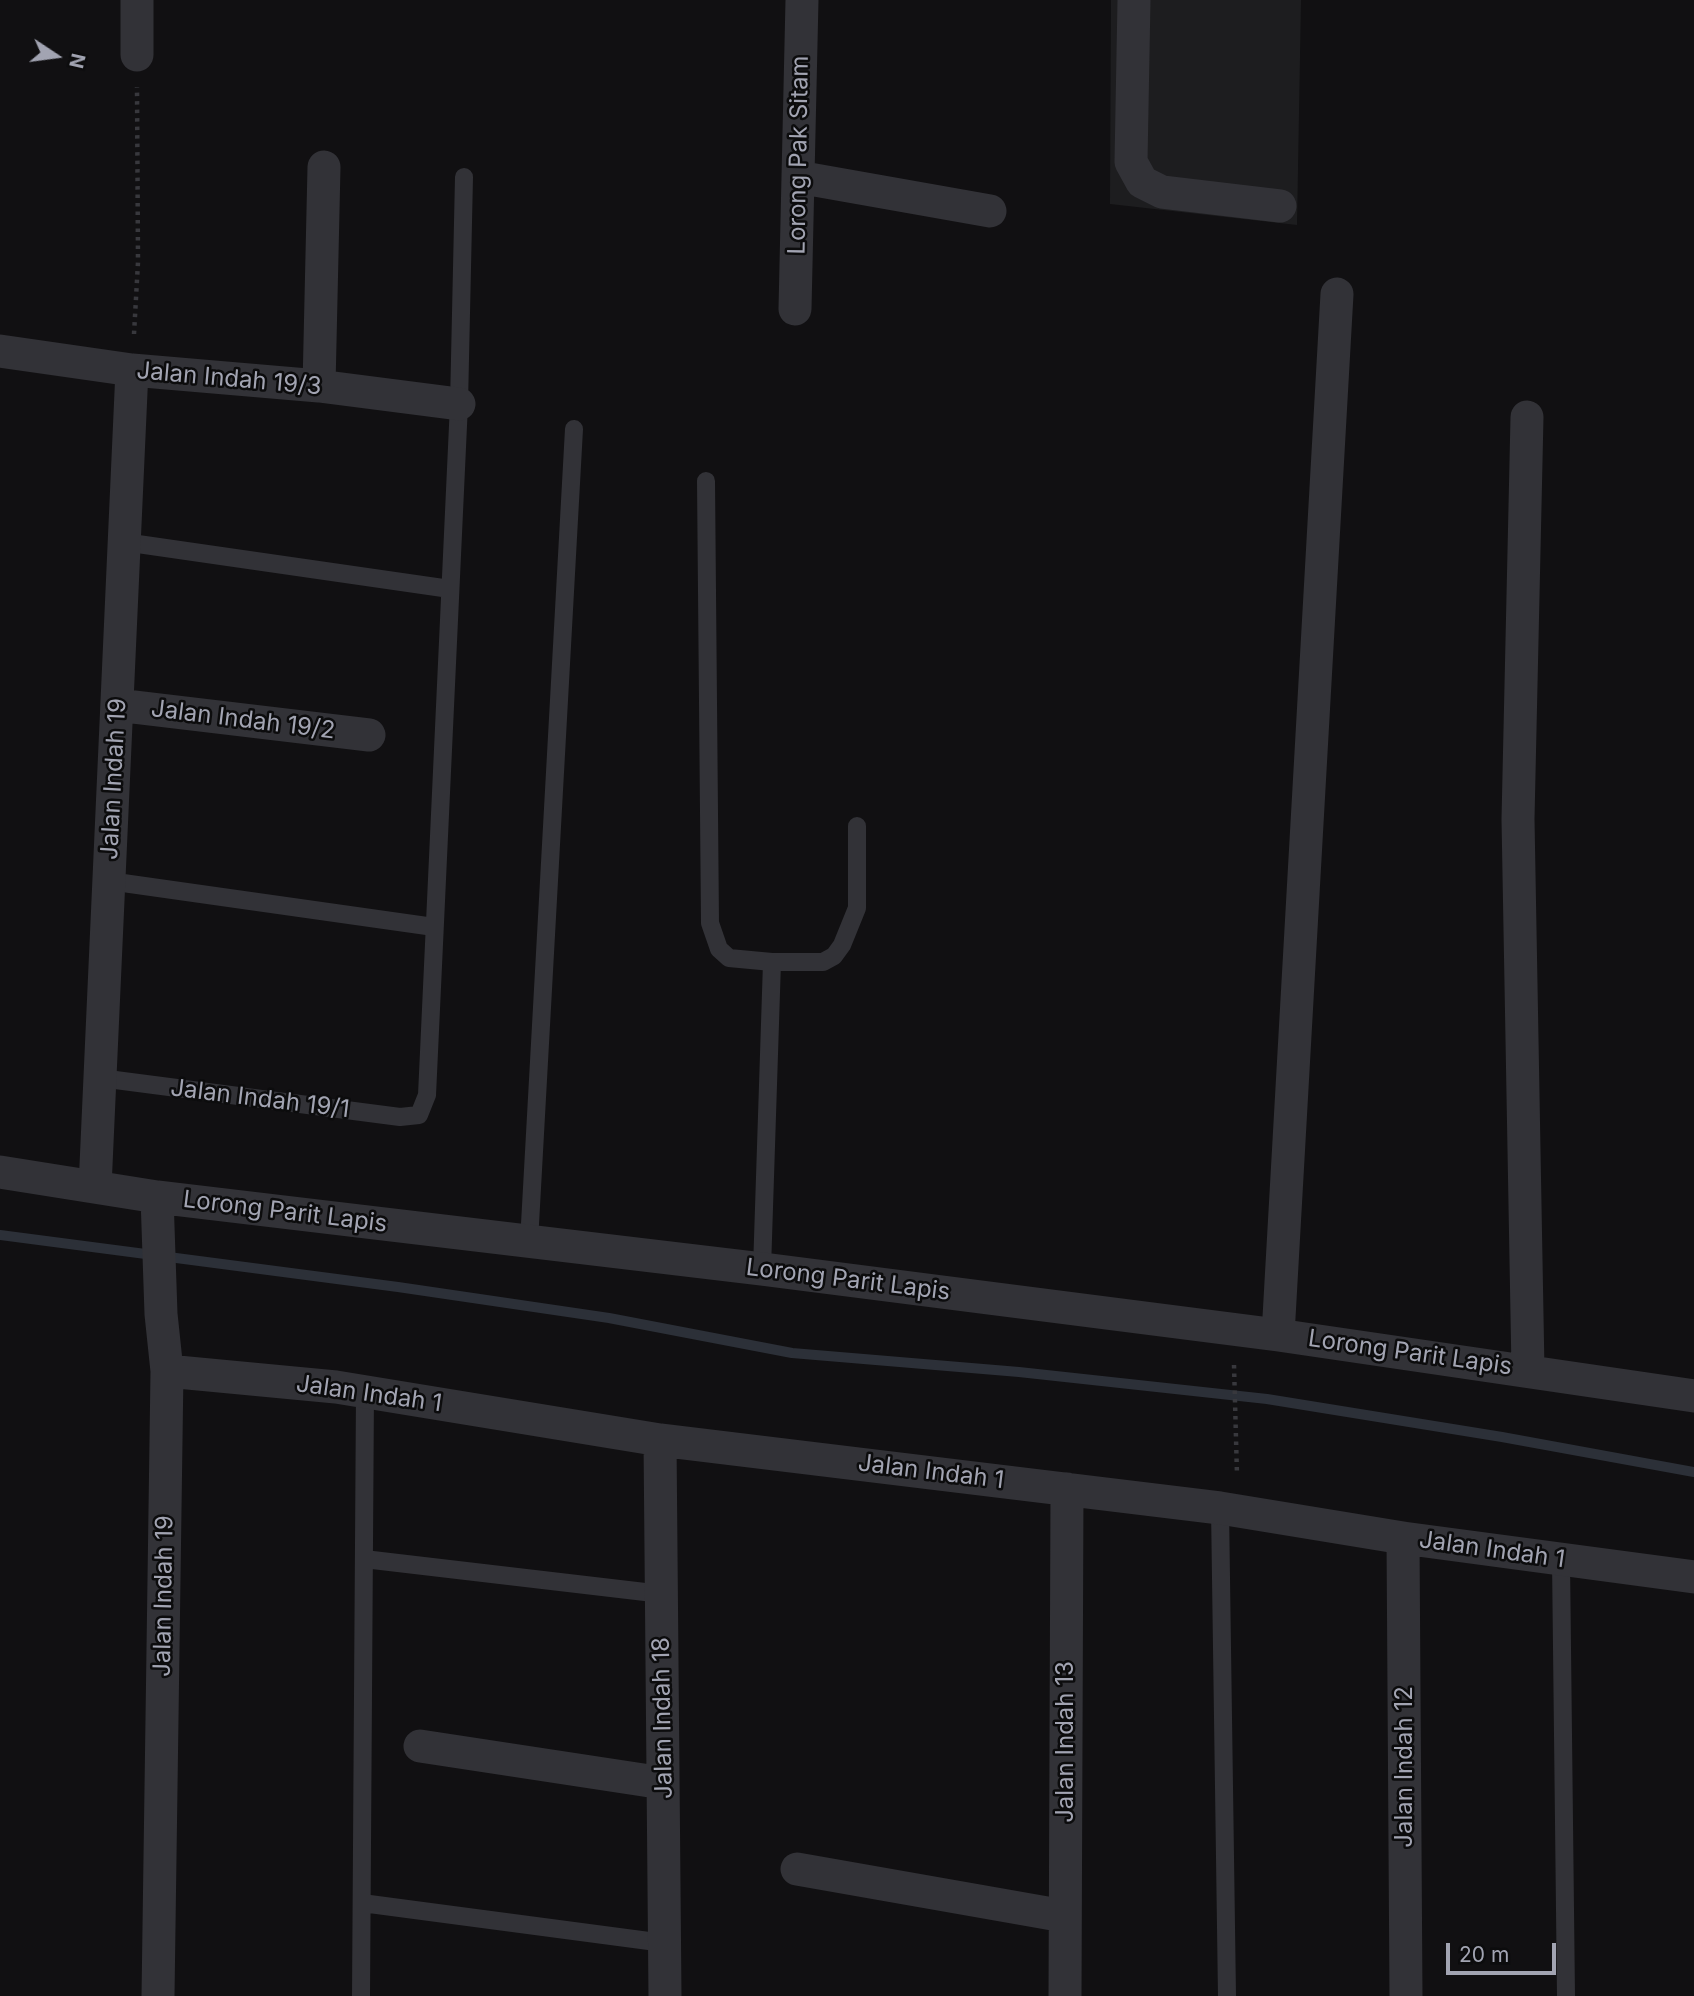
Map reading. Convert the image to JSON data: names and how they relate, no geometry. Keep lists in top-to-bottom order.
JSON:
{
  "streets": {
    "street": [
      "Lorong Pak Sitam",
      "Jalan Indah 19/3",
      "Jalan Indah 19/2",
      "Jalan Indah 19",
      "Lorong Parit Lapis",
      "Jalan Indah 1",
      "Jalan Indah 18",
      "Jalan Indah 13",
      "Jalan Indah 12"
    ],
    "lane": ["Jalan Indah 19/1"]
  },
  "crossings": [
    ["Jalan Indah 19/3", "Jalan Indah 19"],
    ["Jalan Indah 19/2", "Jalan Indah 19"],
    ["Jalan Indah 19", "Jalan Indah 19/1"],
    ["Jalan Indah 19", "Lorong Parit Lapis"],
    ["Jalan Indah 19", "Jalan Indah 1"],
    ["Jalan Indah 1", "Jalan Indah 18"],
    ["Jalan Indah 1", "Jalan Indah 13"],
    ["Jalan Indah 1", "Jalan Indah 12"]
  ],
  "scale_bar": "20 m",
  "north": "right"
}
